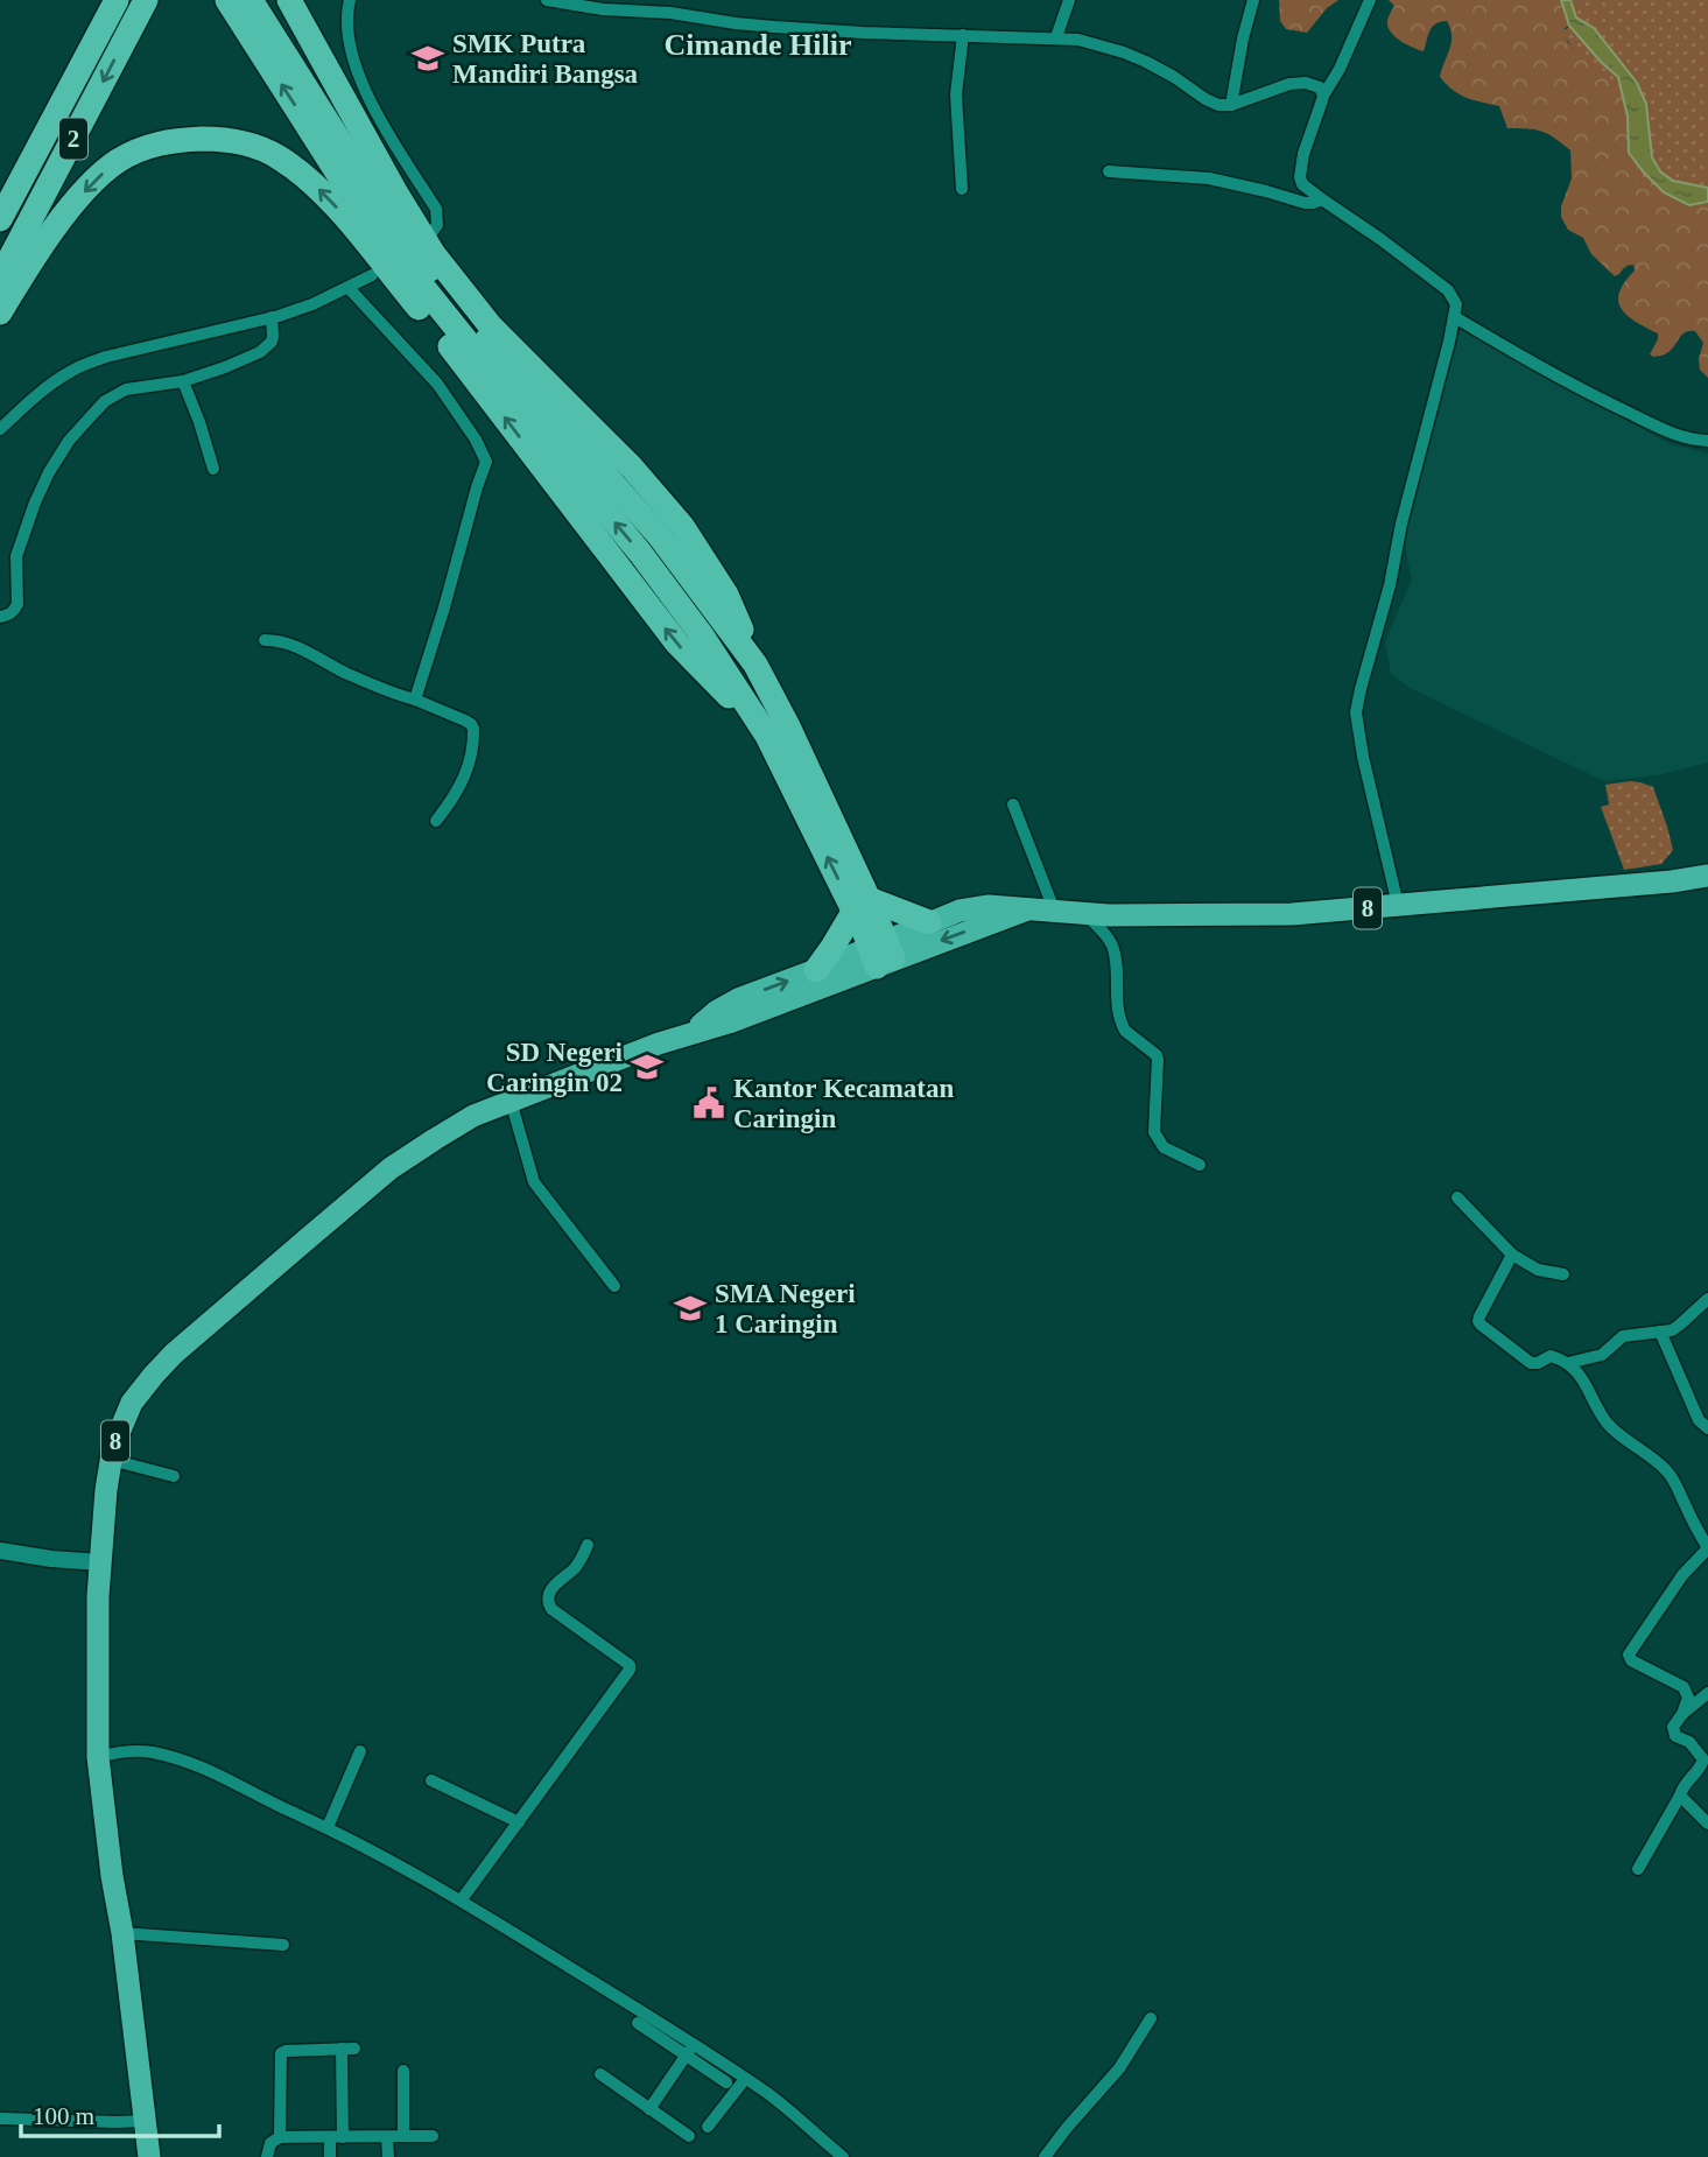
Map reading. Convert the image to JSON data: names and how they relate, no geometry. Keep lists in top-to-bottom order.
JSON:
{
  "streets": {
    "highway": ["2", "8"]
  },
  "districts": ["Cimande Hilir"],
  "places": {
    "school or university": ["SMK Putra Mandiri Bangsa", "SD Negeri Caringin 02", "SMA Negeri 1 Caringin"],
    "public building": ["Kantor Kecamatan Caringin"]
  },
  "scale_bar": "100 m"
}
